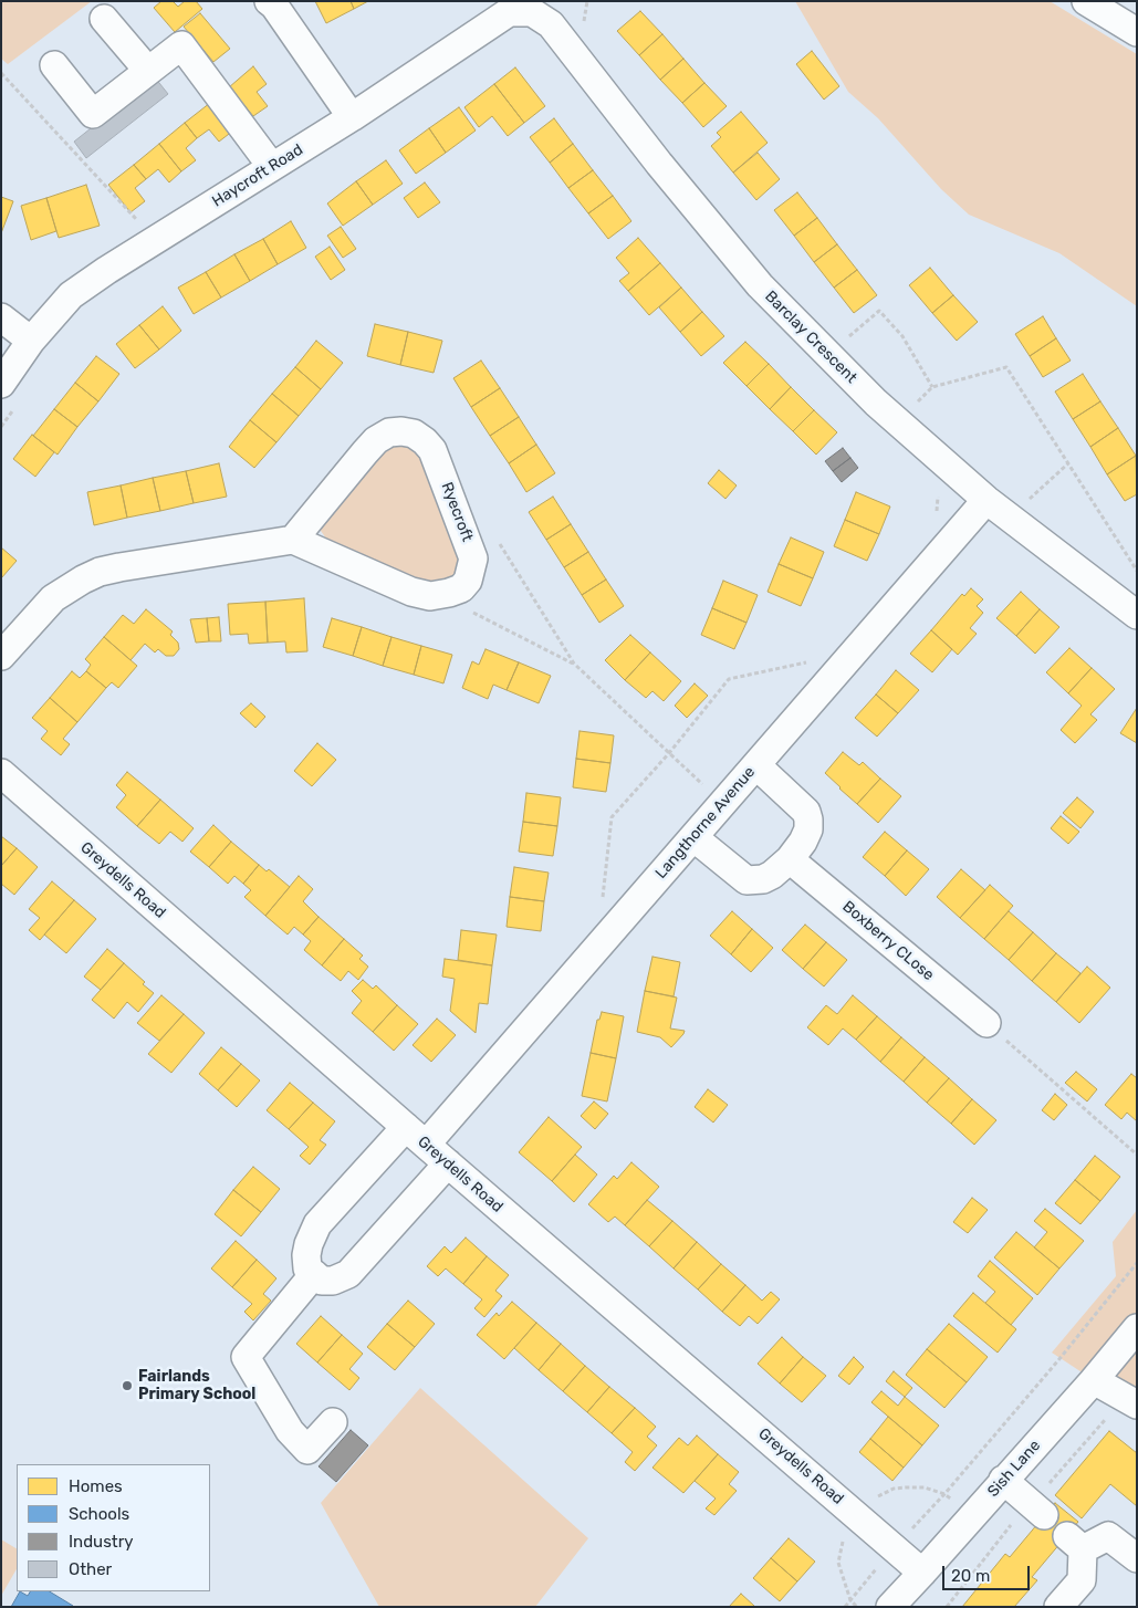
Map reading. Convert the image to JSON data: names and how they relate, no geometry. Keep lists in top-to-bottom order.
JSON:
{
  "streets": {
    "street": [
      "Haycroft Road",
      "Barclay Crescent",
      "Ryecroft",
      "Langthorne Avenue",
      "Greydells Road",
      "Boxberry CLose",
      "Sish Lane"
    ]
  },
  "crossings": [
    ["Haycroft Road", "Barclay Crescent"],
    ["Barclay Crescent", "Langthorne Avenue"],
    ["Langthorne Avenue", "Greydells Road"],
    ["Greydells Road", "Sish Lane"]
  ],
  "places": ["Fairlands Primary School"],
  "legend": [
    "Homes",
    "Schools",
    "Industry",
    "Other"
  ],
  "scale_bar": "20 m"
}
